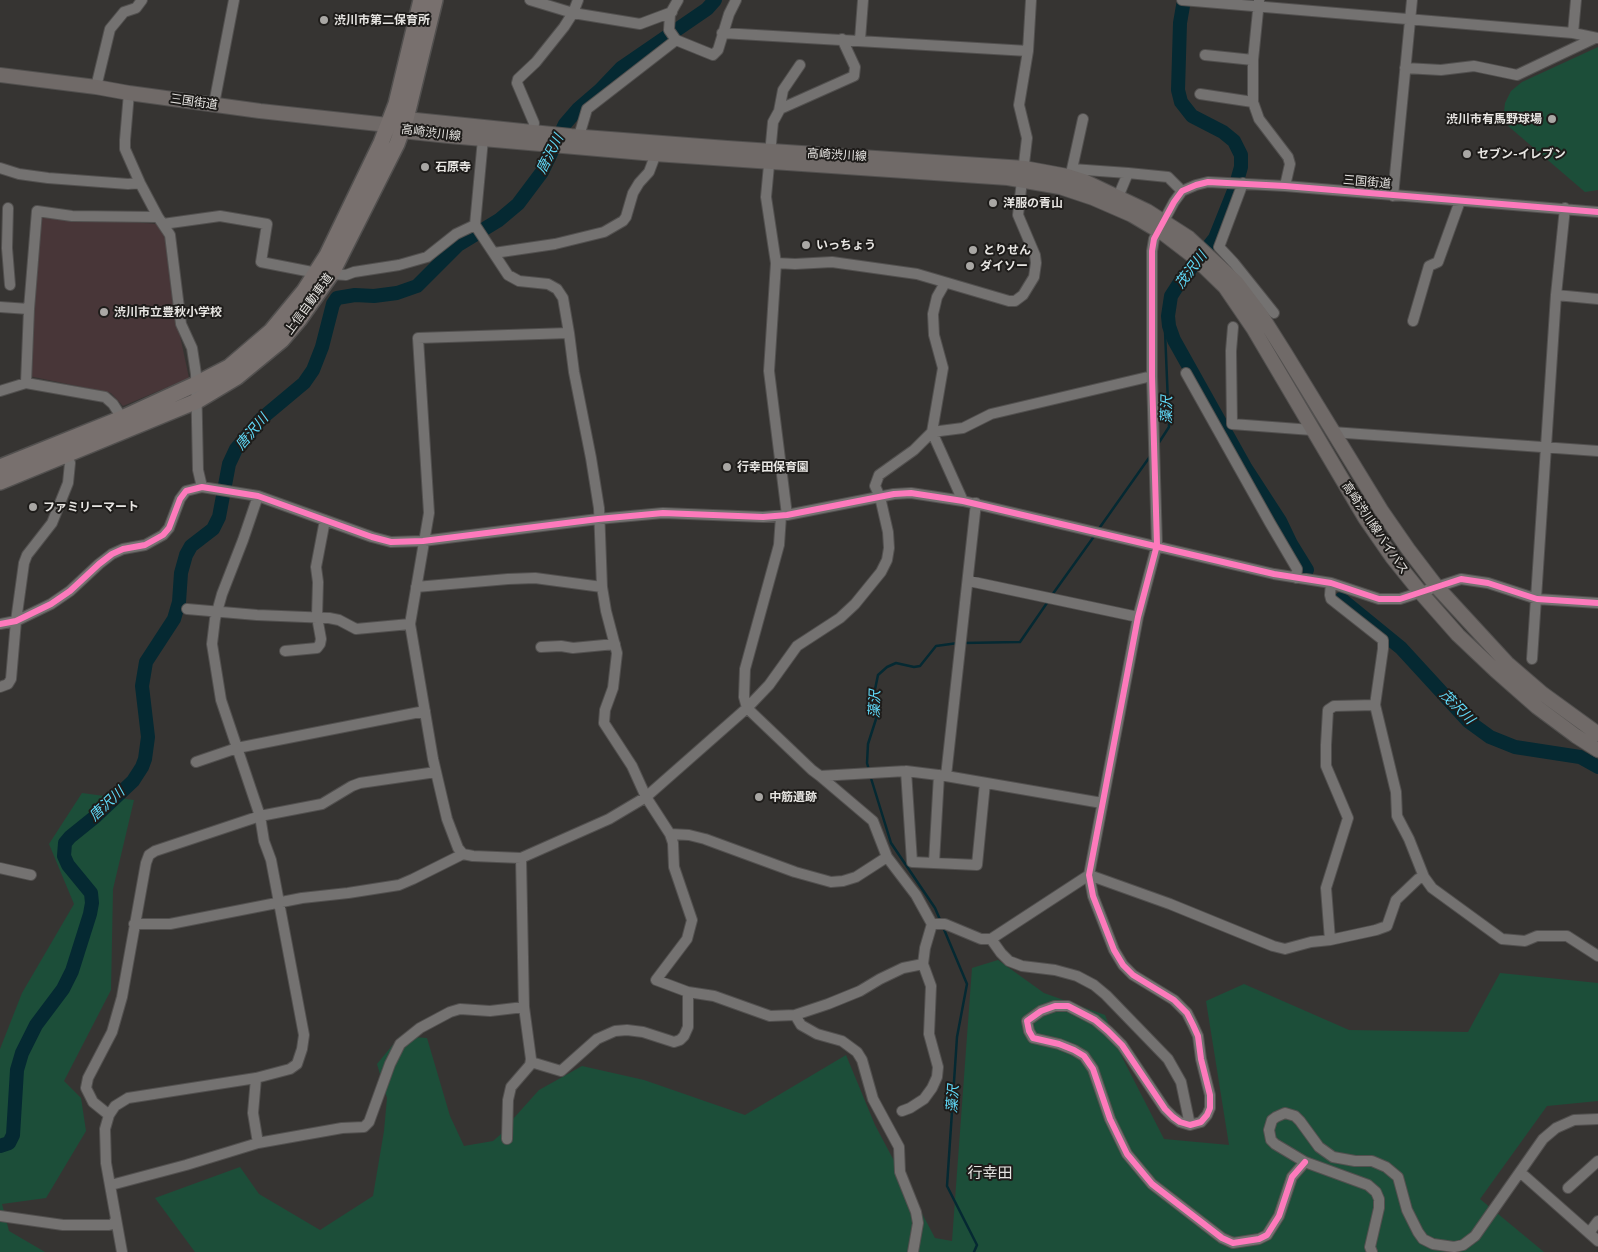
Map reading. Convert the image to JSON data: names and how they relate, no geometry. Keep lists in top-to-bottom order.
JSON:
{
  "streets": {
    "highway": ["上信自動車道"],
    "main road": ["三国街道", "高崎渋川線", "高崎渋川線バイパス"]
  },
  "crossings": [
    ["三国街道", "高崎渋川線"],
    ["三国街道", "上信自動車道"],
    ["高崎渋川線", "上信自動車道"],
    ["高崎渋川線", "高崎渋川線バイパス"]
  ],
  "districts": ["行幸田"],
  "water": ["唐沢川", "茂沢川", "藻沢"],
  "places": [
    "渋川市第二保育所",
    "渋川市有馬野球場",
    "セブン-イレブン",
    "石原寺",
    "洋服の青山",
    "いっちょう",
    "とりせん",
    "ダイソー",
    "渋川市立豊秋小学校",
    "行幸田保育園",
    "ファミリーマート",
    "中筋遺跡"
  ]
}
